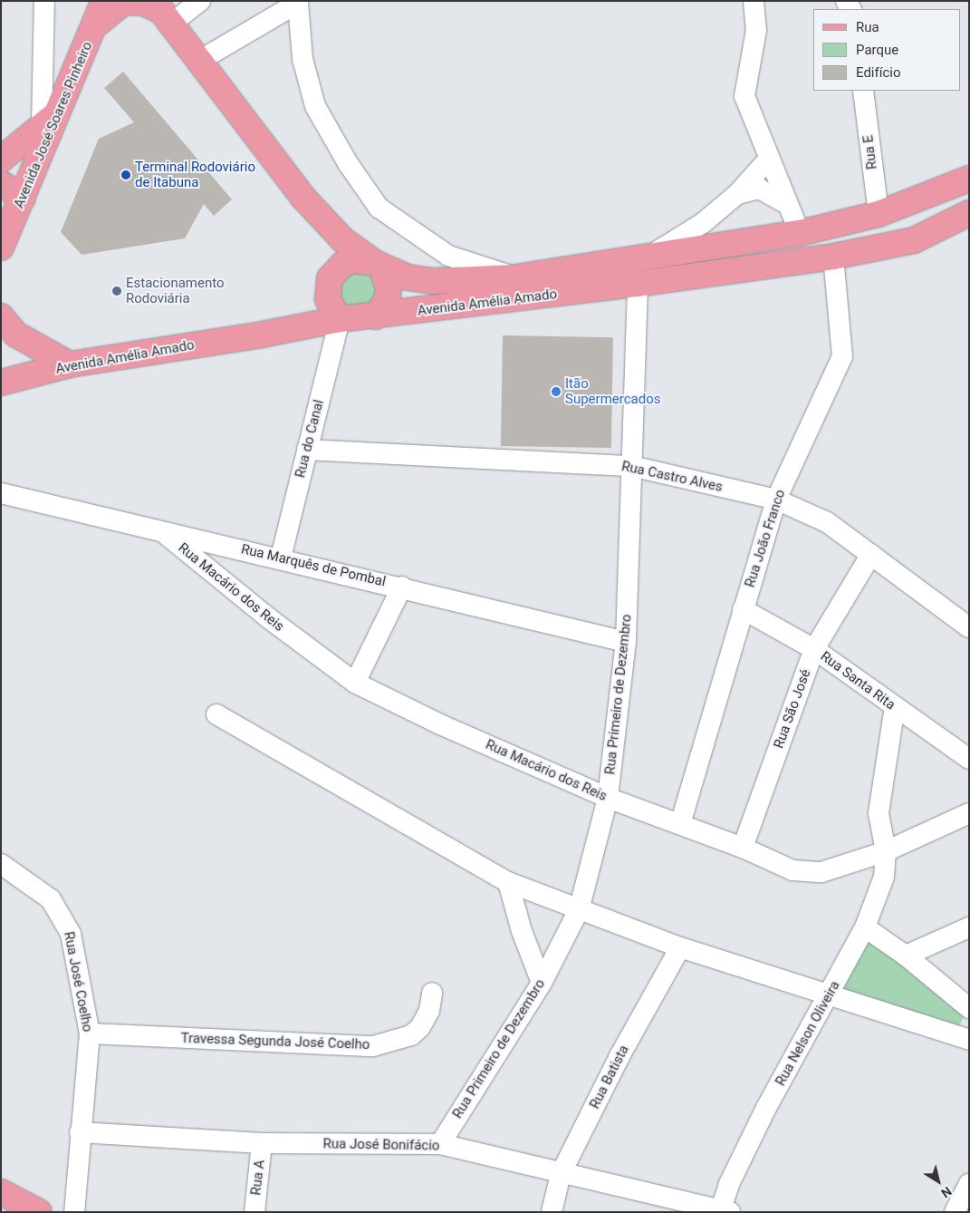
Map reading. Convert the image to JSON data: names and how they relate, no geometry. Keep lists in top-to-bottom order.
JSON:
{
  "streets": {
    "main road": ["Avenida José Soares Pinheiro", "Avenida Amélia Amado"],
    "street": [
      "Rua E",
      "Rua do Canal",
      "Rua Castro Alves",
      "Rua João Franco",
      "Rua Marquês de Pombal",
      "Rua Macário dos Reis",
      "Rua Santa Rita",
      "Rua Primeiro de Dezembro",
      "Rua São José",
      "Rua José Coelho",
      "Rua Nelson Oliveira",
      "Travessa Segunda José Coelho",
      "Rua Batista",
      "Rua José Bonifácio",
      "Rua A"
    ]
  },
  "crossings": [
    ["Rua E", "Avenida Amélia Amado"],
    ["Avenida Amélia Amado", "Rua do Canal"],
    ["Avenida Amélia Amado", "Rua João Franco"],
    ["Avenida Amélia Amado", "Rua Primeiro de Dezembro"],
    ["Rua do Canal", "Rua Castro Alves"],
    ["Rua do Canal", "Rua Marquês de Pombal"],
    ["Rua Castro Alves", "Rua João Franco"],
    ["Rua Castro Alves", "Rua Primeiro de Dezembro"],
    ["Rua Castro Alves", "Rua São José"],
    ["Rua João Franco", "Rua Macário dos Reis"],
    ["Rua João Franco", "Rua Santa Rita"],
    ["Rua Marquês de Pombal", "Rua Macário dos Reis"],
    ["Rua Marquês de Pombal", "Rua Primeiro de Dezembro"],
    ["Rua Macário dos Reis", "Rua Primeiro de Dezembro"],
    ["Rua Macário dos Reis", "Rua São José"],
    ["Rua Macário dos Reis", "Rua Nelson Oliveira"],
    ["Rua Santa Rita", "Rua São José"],
    ["Rua Santa Rita", "Rua Nelson Oliveira"],
    ["Rua Primeiro de Dezembro", "Rua José Bonifácio"],
    ["Rua José Coelho", "Travessa Segunda José Coelho"],
    ["Rua José Coelho", "Rua José Bonifácio"],
    ["Rua Nelson Oliveira", "Rua José Bonifácio"],
    ["Rua Batista", "Rua José Bonifácio"],
    ["Rua José Bonifácio", "Rua A"]
  ],
  "places": ["Terminal Rodoviário de Itabuna", "Estacionamento Rodoviária", "Itão Supermercados"],
  "legend": ["Rua", "Parque", "Edifício"],
  "north": "bottom right"
}
